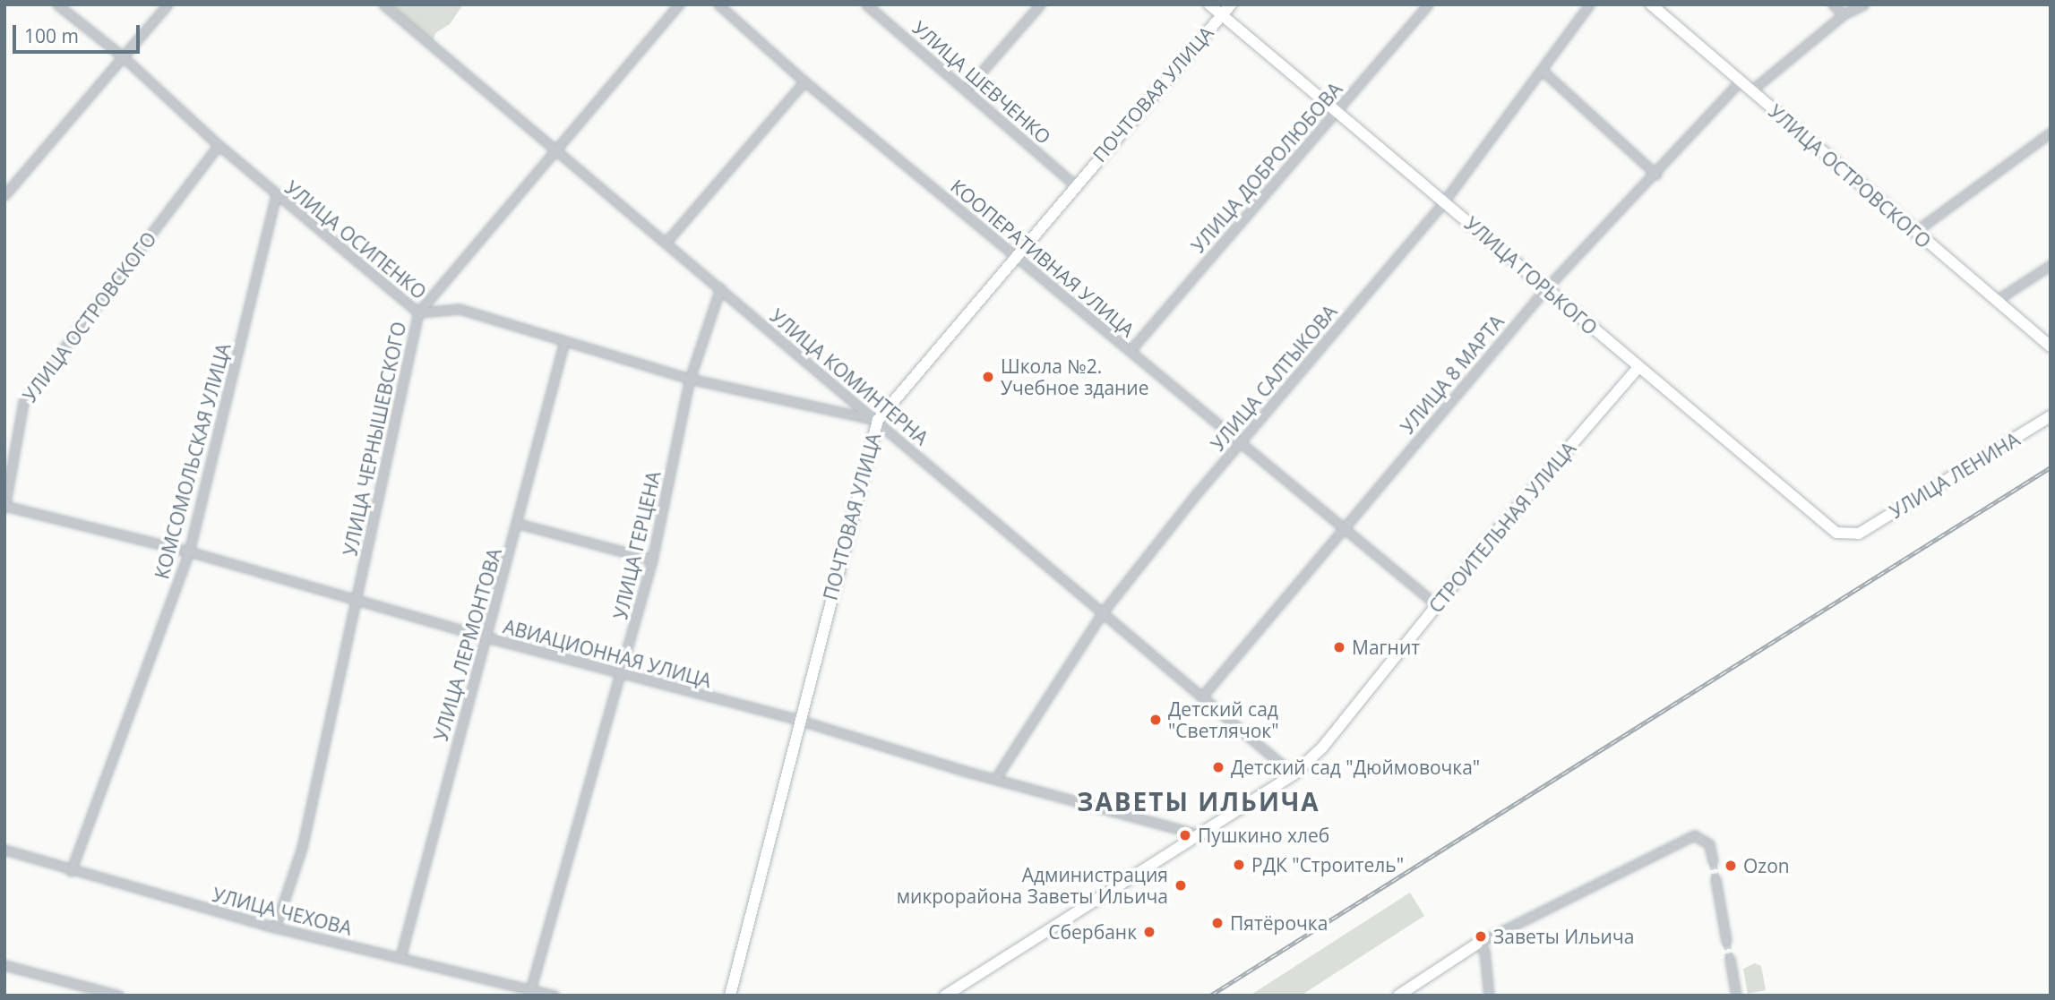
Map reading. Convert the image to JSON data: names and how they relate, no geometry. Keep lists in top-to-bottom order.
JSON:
{
  "streets": {
    "street": [
      "УЛИЦА ШЕВЧЕНКО",
      "ПОЧТОВАЯ УЛИЦА",
      "УЛИЦА ДОБРОЛЮБОВА",
      "УЛИЦА ОСТРОВСКОГО",
      "УЛИЦА ОСИПЕНКО",
      "КООПЕРАТИВНАЯ УЛИЦА",
      "УЛИЦА ГОРЬКОГО",
      "УЛИЦА 8 МАРТА",
      "УЛИЦА КОМИНТЕРНА",
      "УЛИЦА САЛТЫКОВА",
      "УЛИЦА ЧЕРНЫШЕВСКОГО",
      "КОМСОМОЛЬСКАЯ УЛИЦА",
      "УЛИЦА ЛЕНИНА",
      "СТРОИТЕЛЬНАЯ УЛИЦА",
      "УЛИЦА ГЕРЦЕНА",
      "УЛИЦА ЛЕРМОНТОВА",
      "АВИАЦИОННАЯ УЛИЦА",
      "УЛИЦА ЧЕХОВА"
    ]
  },
  "crossings": [
    ["УЛИЦА ШЕВЧЕНКО", "ПОЧТОВАЯ УЛИЦА"],
    ["ПОЧТОВАЯ УЛИЦА", "УЛИЦА ОСИПЕНКО"],
    ["ПОЧТОВАЯ УЛИЦА", "КООПЕРАТИВНАЯ УЛИЦА"],
    ["ПОЧТОВАЯ УЛИЦА", "УЛИЦА ГОРЬКОГО"],
    ["ПОЧТОВАЯ УЛИЦА", "УЛИЦА КОМИНТЕРНА"],
    ["ПОЧТОВАЯ УЛИЦА", "АВИАЦИОННАЯ УЛИЦА"],
    ["УЛИЦА ДОБРОЛЮБОВА", "КООПЕРАТИВНАЯ УЛИЦА"],
    ["УЛИЦА ДОБРОЛЮБОВА", "УЛИЦА ГОРЬКОГО"],
    ["УЛИЦА ОСТРОВСКОГО", "УЛИЦА ОСИПЕНКО"],
    ["УЛИЦА ОСТРОВСКОГО", "УЛИЦА 8 МАРТА"],
    ["УЛИЦА ОСТРОВСКОГО", "АВИАЦИОННАЯ УЛИЦА"],
    ["УЛИЦА ОСИПЕНКО", "УЛИЦА КОМИНТЕРНА"],
    ["УЛИЦА ОСИПЕНКО", "УЛИЦА ЧЕРНЫШЕВСКОГО"],
    ["УЛИЦА ОСИПЕНКО", "КОМСОМОЛЬСКАЯ УЛИЦА"],
    ["УЛИЦА ОСИПЕНКО", "УЛИЦА ГЕРЦЕНА"],
    ["УЛИЦА ОСИПЕНКО", "УЛИЦА ЛЕРМОНТОВА"],
    ["КООПЕРАТИВНАЯ УЛИЦА", "УЛИЦА 8 МАРТА"],
    ["КООПЕРАТИВНАЯ УЛИЦА", "УЛИЦА САЛТЫКОВА"],
    ["КООПЕРАТИВНАЯ УЛИЦА", "СТРОИТЕЛЬНАЯ УЛИЦА"],
    ["УЛИЦА ГОРЬКОГО", "УЛИЦА 8 МАРТА"],
    ["УЛИЦА ГОРЬКОГО", "УЛИЦА САЛТЫКОВА"],
    ["УЛИЦА ГОРЬКОГО", "УЛИЦА ЛЕНИНА"],
    ["УЛИЦА ГОРЬКОГО", "СТРОИТЕЛЬНАЯ УЛИЦА"],
    ["УЛИЦА 8 МАРТА", "УЛИЦА КОМИНТЕРНА"],
    ["УЛИЦА КОМИНТЕРНА", "УЛИЦА САЛТЫКОВА"],
    ["УЛИЦА КОМИНТЕРНА", "УЛИЦА ЧЕРНЫШЕВСКОГО"],
    ["УЛИЦА КОМИНТЕРНА", "СТРОИТЕЛЬНАЯ УЛИЦА"],
    ["УЛИЦА КОМИНТЕРНА", "УЛИЦА ГЕРЦЕНА"],
    ["УЛИЦА САЛТЫКОВА", "АВИАЦИОННАЯ УЛИЦА"],
    ["УЛИЦА ЧЕРНЫШЕВСКОГО", "АВИАЦИОННАЯ УЛИЦА"],
    ["УЛИЦА ЧЕРНЫШЕВСКОГО", "УЛИЦА ЧЕХОВА"],
    ["КОМСОМОЛЬСКАЯ УЛИЦА", "АВИАЦИОННАЯ УЛИЦА"],
    ["КОМСОМОЛЬСКАЯ УЛИЦА", "УЛИЦА ЧЕХОВА"],
    ["СТРОИТЕЛЬНАЯ УЛИЦА", "АВИАЦИОННАЯ УЛИЦА"],
    ["УЛИЦА ГЕРЦЕНА", "АВИАЦИОННАЯ УЛИЦА"],
    ["УЛИЦА ГЕРЦЕНА", "УЛИЦА ЧЕХОВА"],
    ["УЛИЦА ЛЕРМОНТОВА", "АВИАЦИОННАЯ УЛИЦА"],
    ["УЛИЦА ЛЕРМОНТОВА", "УЛИЦА ЧЕХОВА"]
  ],
  "districts": ["ЗАВЕТЫ ИЛЬИЧА"],
  "places": [
    "Школа №2. Учебное здание",
    "Магнит",
    "Детский сад \"Светлячок\"",
    "Детский сад \"Дюймовочка\"",
    "Пушкино хлеб",
    "РДК \"Строитель\"",
    "Ozon",
    "Администрация микрорайона Заветы Ильича",
    "Пятёрочка",
    "Сбербанк",
    "Заветы Ильича"
  ],
  "scale_bar": "100 m"
}
